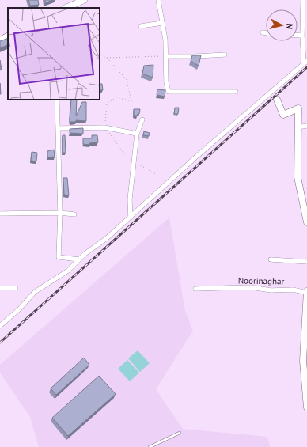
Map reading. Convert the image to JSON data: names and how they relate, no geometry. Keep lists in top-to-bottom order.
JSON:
{
  "streets": {
    "street": ["Noorinaghar"]
  },
  "north": "right"
}
